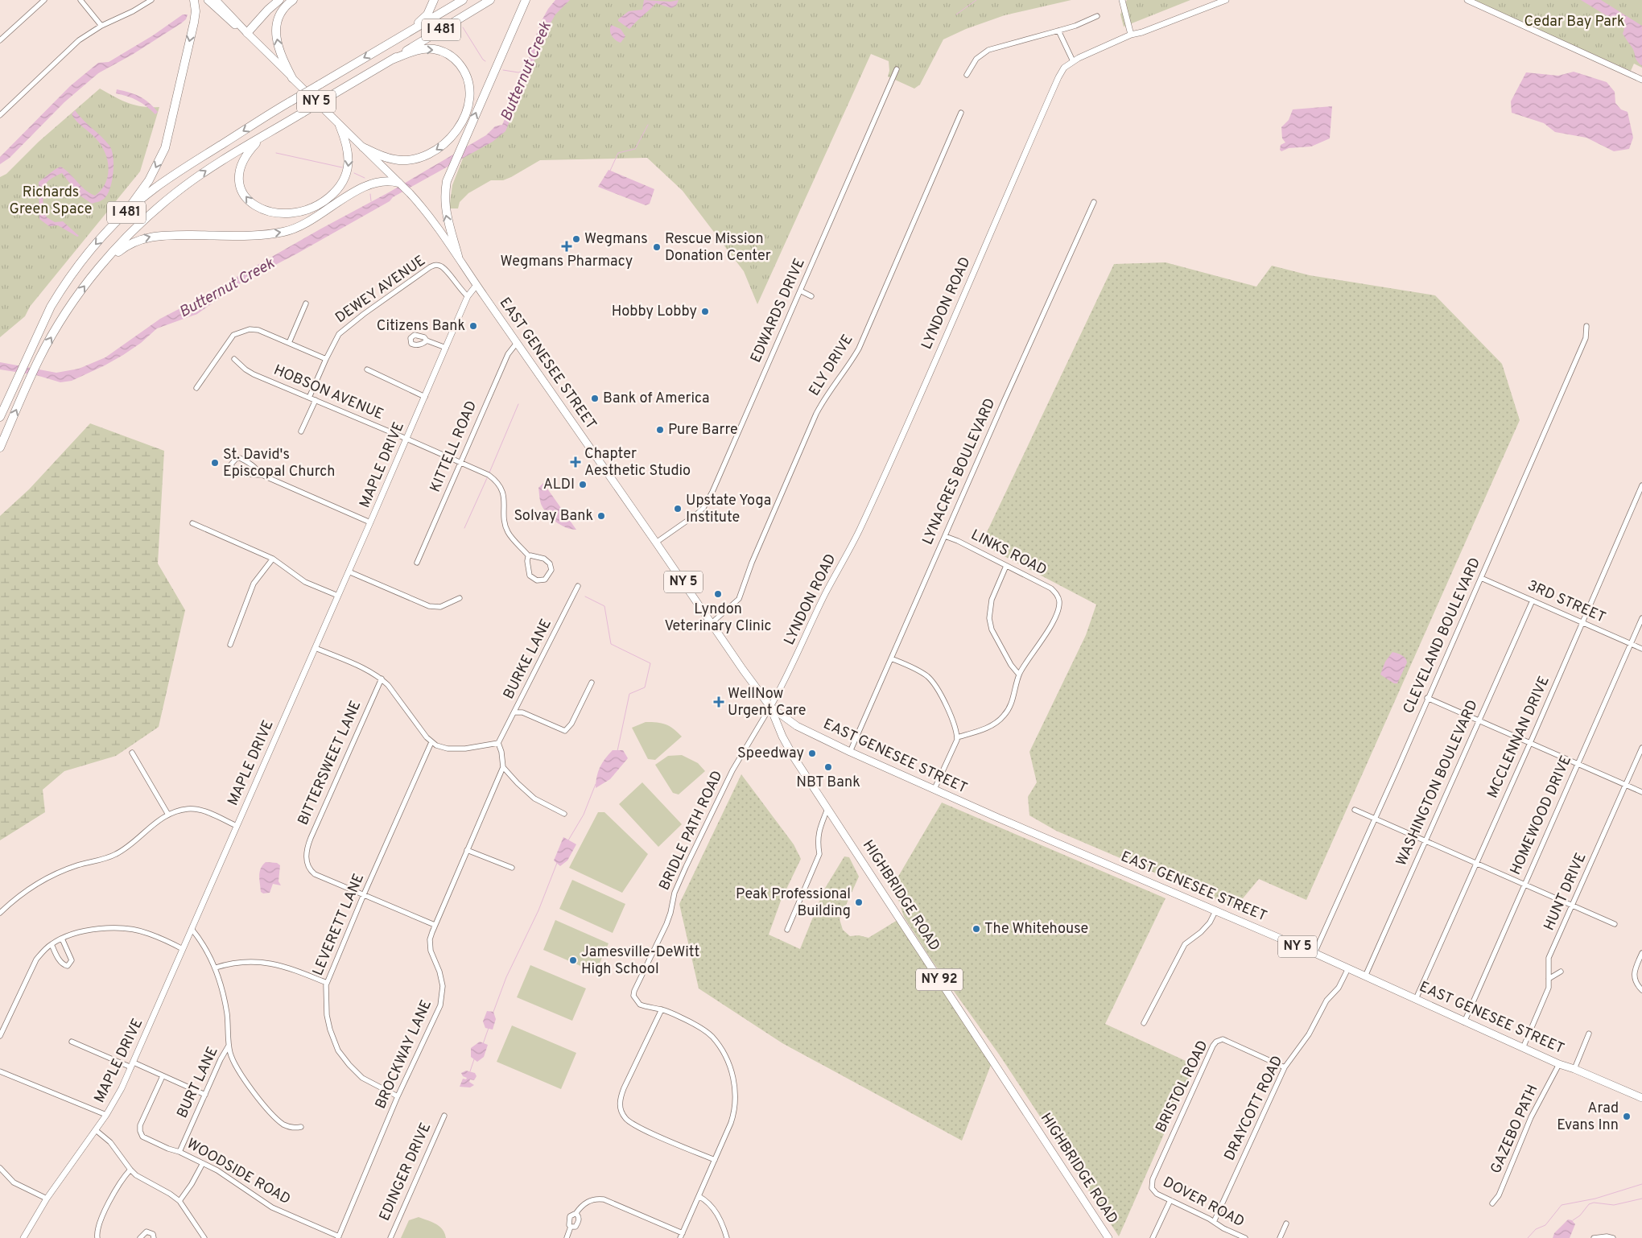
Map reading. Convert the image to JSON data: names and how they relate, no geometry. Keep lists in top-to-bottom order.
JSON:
{
  "streets": {
    "highway": ["I 481"],
    "main road": [
      "NY 5",
      "EAST GENESEE STREET",
      "HIGHBRIDGE ROAD",
      "NY 92"
    ],
    "street": [
      "DEWEY AVENUE",
      "LYNDON ROAD",
      "EDWARDS DRIVE",
      "ELY DRIVE",
      "HOBSON AVENUE",
      "KITTELL ROAD",
      "MAPLE DRIVE",
      "LYNACRES BOULEVARD",
      "LINKS ROAD",
      "3RD STREET",
      "CLEVELAND BOULEVARD",
      "BURKE LANE",
      "MCCLENNAN DRIVE",
      "BITTERSWEET LANE",
      "WASHINGTON BOULEVARD",
      "HOMEWOOD DRIVE",
      "BRIDLE PATH ROAD",
      "HUNT DRIVE",
      "LEVERETT LANE",
      "BROCKWAY LANE",
      "BURT LANE",
      "BRISTOL ROAD",
      "DRAYCOTT ROAD",
      "GAZEBO PATH",
      "WOODSIDE ROAD",
      "EDINGER DRIVE",
      "DOVER ROAD"
    ]
  },
  "crossings": [
    ["DEWEY AVENUE", "HOBSON AVENUE"],
    ["DEWEY AVENUE", "MAPLE DRIVE"],
    ["LYNDON ROAD", "EAST GENESEE STREET"],
    ["LYNDON ROAD", "BRIDLE PATH ROAD"],
    ["LYNDON ROAD", "HIGHBRIDGE ROAD"],
    ["EDWARDS DRIVE", "EAST GENESEE STREET"],
    ["EAST GENESEE STREET", "ELY DRIVE"],
    ["EAST GENESEE STREET", "KITTELL ROAD"],
    ["EAST GENESEE STREET", "MAPLE DRIVE"],
    ["EAST GENESEE STREET", "LYNACRES BOULEVARD"],
    ["EAST GENESEE STREET", "CLEVELAND BOULEVARD"],
    ["EAST GENESEE STREET", "MCCLENNAN DRIVE"],
    ["EAST GENESEE STREET", "WASHINGTON BOULEVARD"],
    ["EAST GENESEE STREET", "HOMEWOOD DRIVE"],
    ["EAST GENESEE STREET", "BRIDLE PATH ROAD"],
    ["EAST GENESEE STREET", "HUNT DRIVE"],
    ["EAST GENESEE STREET", "HIGHBRIDGE ROAD"],
    ["EAST GENESEE STREET", "DRAYCOTT ROAD"],
    ["EAST GENESEE STREET", "GAZEBO PATH"],
    ["HOBSON AVENUE", "KITTELL ROAD"],
    ["HOBSON AVENUE", "MAPLE DRIVE"],
    ["LYNACRES BOULEVARD", "LINKS ROAD"],
    ["3RD STREET", "CLEVELAND BOULEVARD"],
    ["3RD STREET", "MCCLENNAN DRIVE"],
    ["3RD STREET", "WASHINGTON BOULEVARD"],
    ["3RD STREET", "HOMEWOOD DRIVE"],
    ["BITTERSWEET LANE", "LEVERETT LANE"],
    ["BRIDLE PATH ROAD", "HIGHBRIDGE ROAD"],
    ["LEVERETT LANE", "BROCKWAY LANE"],
    ["BROCKWAY LANE", "WOODSIDE ROAD"],
    ["BURT LANE", "WOODSIDE ROAD"],
    ["BRISTOL ROAD", "DRAYCOTT ROAD"],
    ["BRISTOL ROAD", "DOVER ROAD"],
    ["DRAYCOTT ROAD", "DOVER ROAD"]
  ],
  "water": ["Butternut Creek"],
  "parks": ["Cedar Bay Park", "Richards Green Space"],
  "places": {
    "other": [
      "Wegmans",
      "Rescue Mission Donation Center",
      "Hobby Lobby",
      "Citizens Bank",
      "Bank of America",
      "Pure Barre",
      "St. David's Episcopal Church",
      "ALDI",
      "Upstate Yoga Institute",
      "Solvay Bank",
      "Lyndon Veterinary Clinic",
      "Speedway",
      "NBT Bank",
      "Peak Professional Building",
      "The Whitehouse",
      "Jamesville-DeWitt High School",
      "Arad Evans Inn"
    ],
    "health": ["Wegmans Pharmacy", "Chapter Aesthetic Studio", "WellNow Urgent Care"]
  }
}
